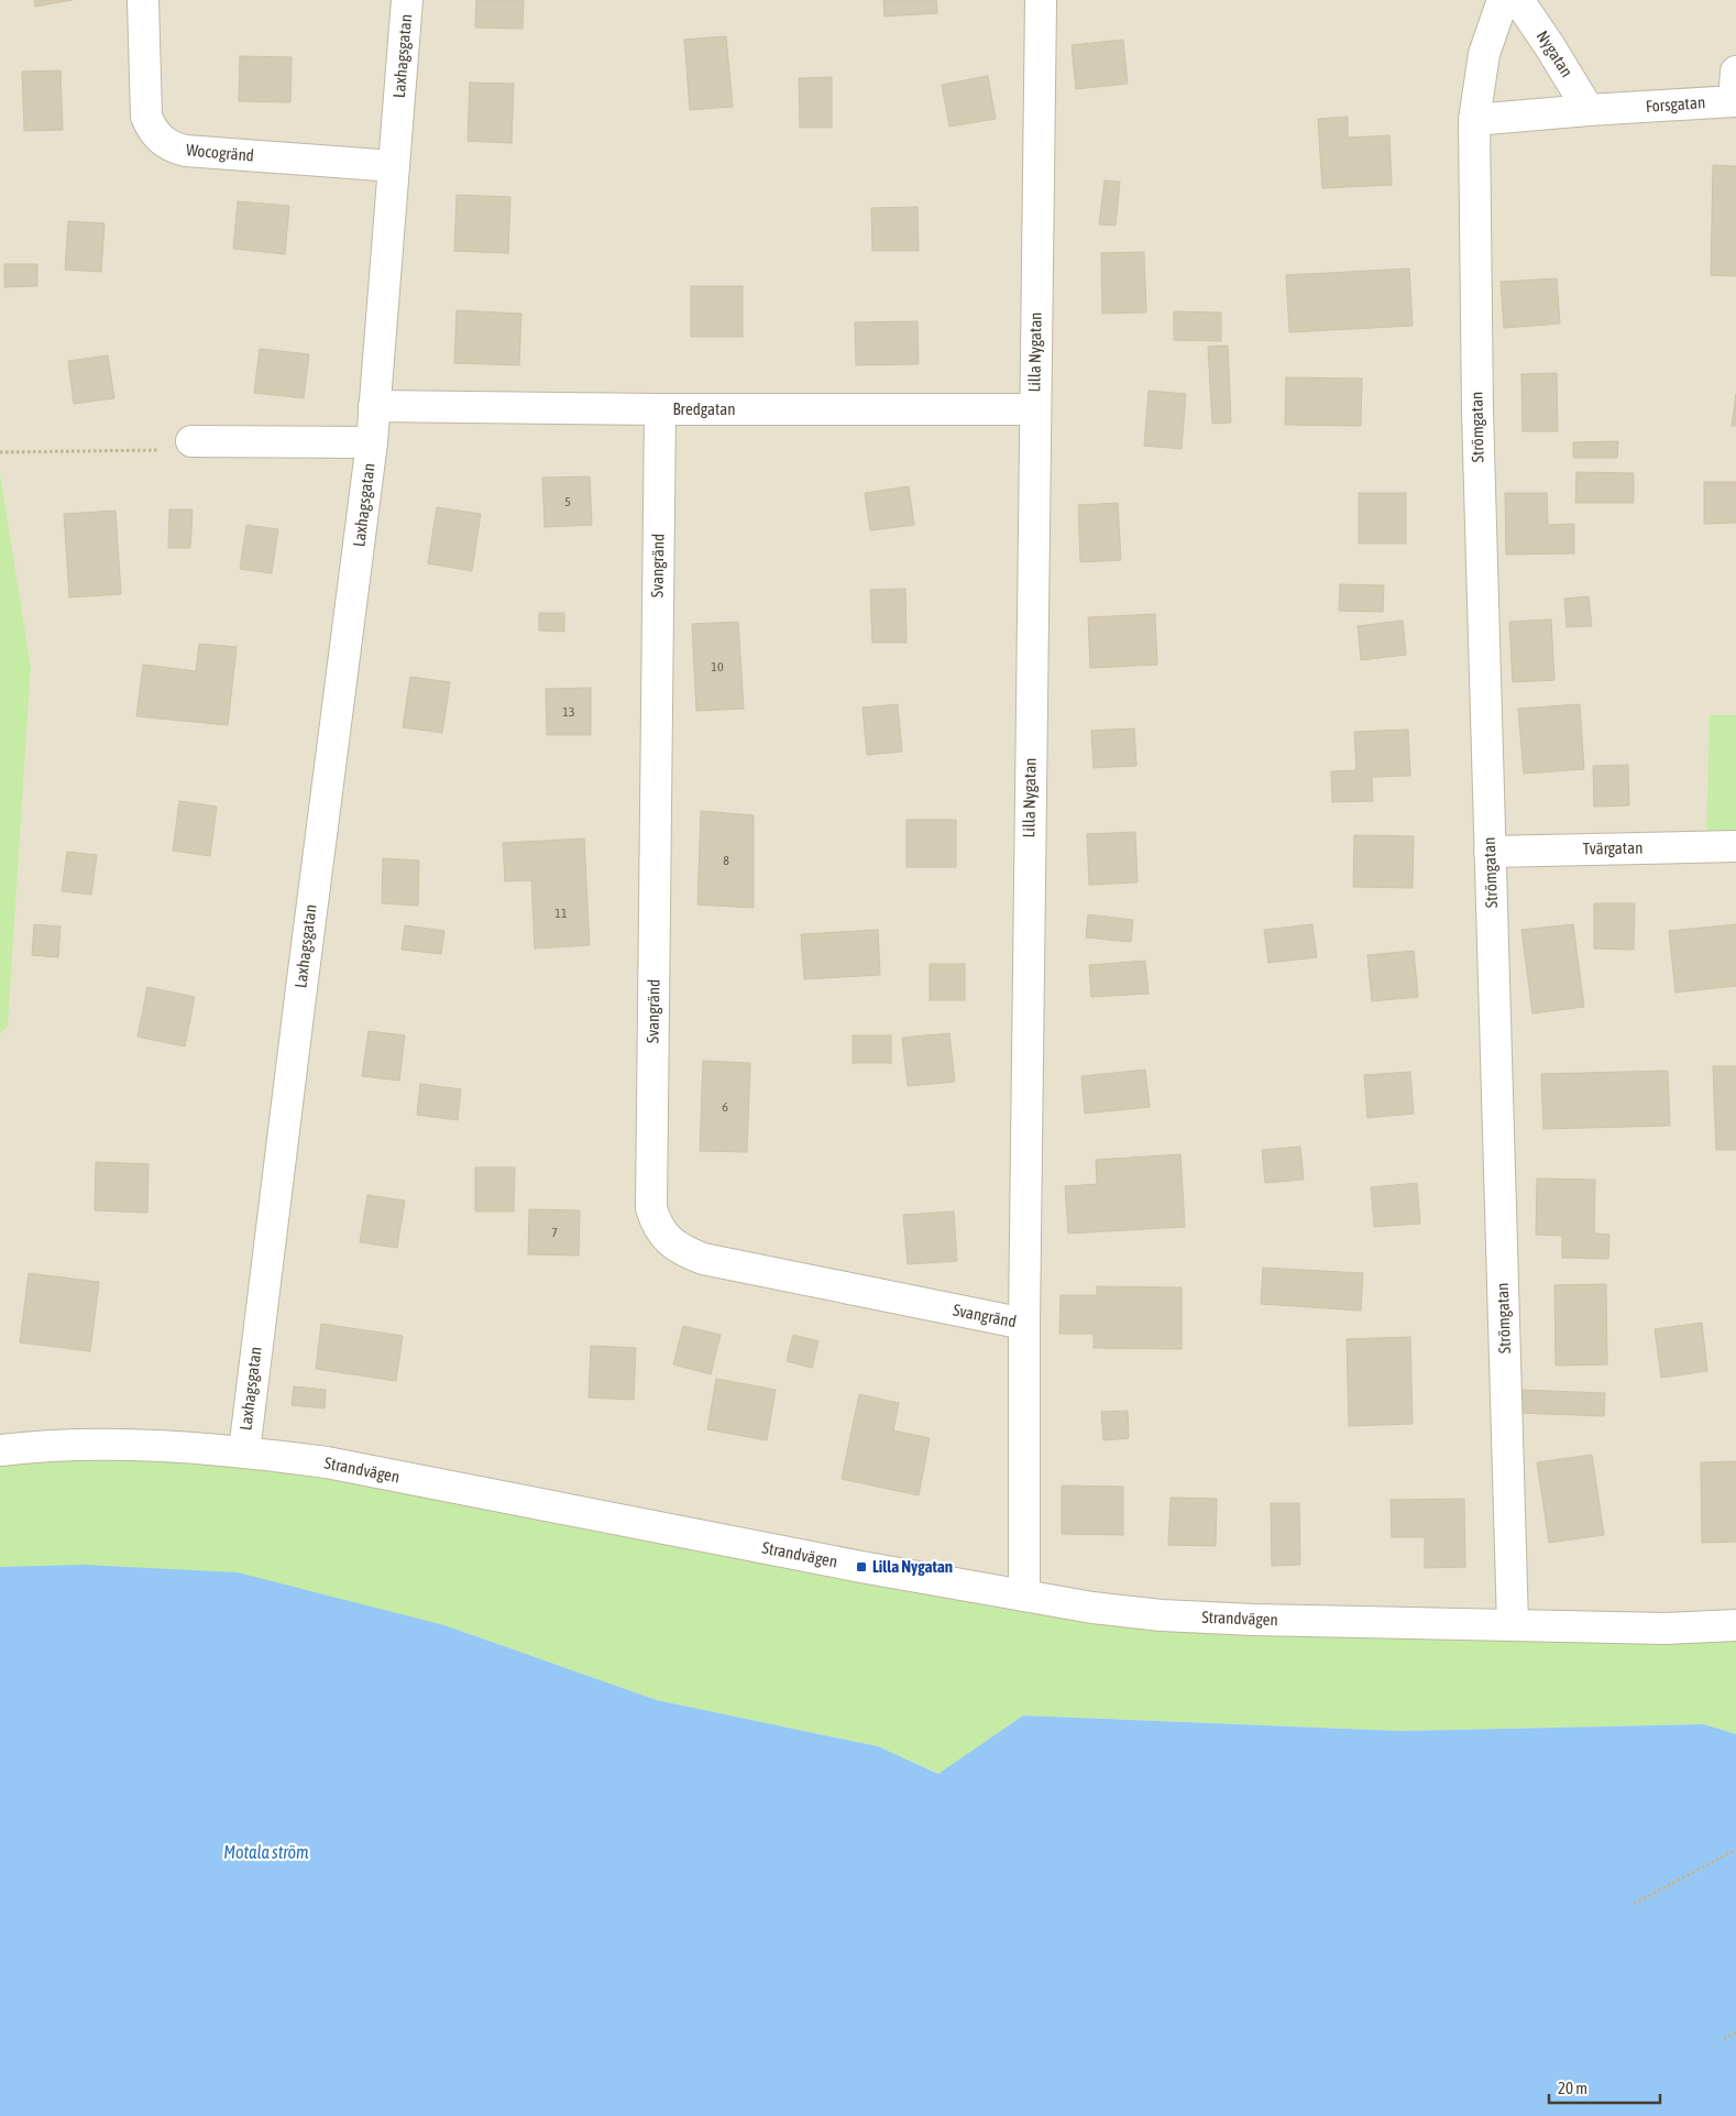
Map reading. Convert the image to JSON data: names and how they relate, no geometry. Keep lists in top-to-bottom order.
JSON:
{
  "streets": {
    "street": [
      "Nygatan",
      "Laxhagsgatan",
      "Forsgatan",
      "Wocogränd",
      "Lilla Nygatan",
      "Bredgatan",
      "Strömgatan",
      "Svangränd",
      "Tvärgatan",
      "Strandvägen"
    ]
  },
  "crossings": [
    ["Nygatan", "Forsgatan"],
    ["Laxhagsgatan", "Wocogränd"],
    ["Laxhagsgatan", "Bredgatan"],
    ["Laxhagsgatan", "Strandvägen"],
    ["Lilla Nygatan", "Bredgatan"],
    ["Lilla Nygatan", "Svangränd"],
    ["Lilla Nygatan", "Strandvägen"],
    ["Bredgatan", "Svangränd"],
    ["Strömgatan", "Tvärgatan"],
    ["Strömgatan", "Strandvägen"]
  ],
  "water": ["Motala ström"],
  "places": {
    "transit": ["Lilla Nygatan"]
  },
  "house_numbers": [
    "5",
    "10",
    "13",
    "8",
    "11",
    "6",
    "7"
  ],
  "scale_bar": "20 m"
}
